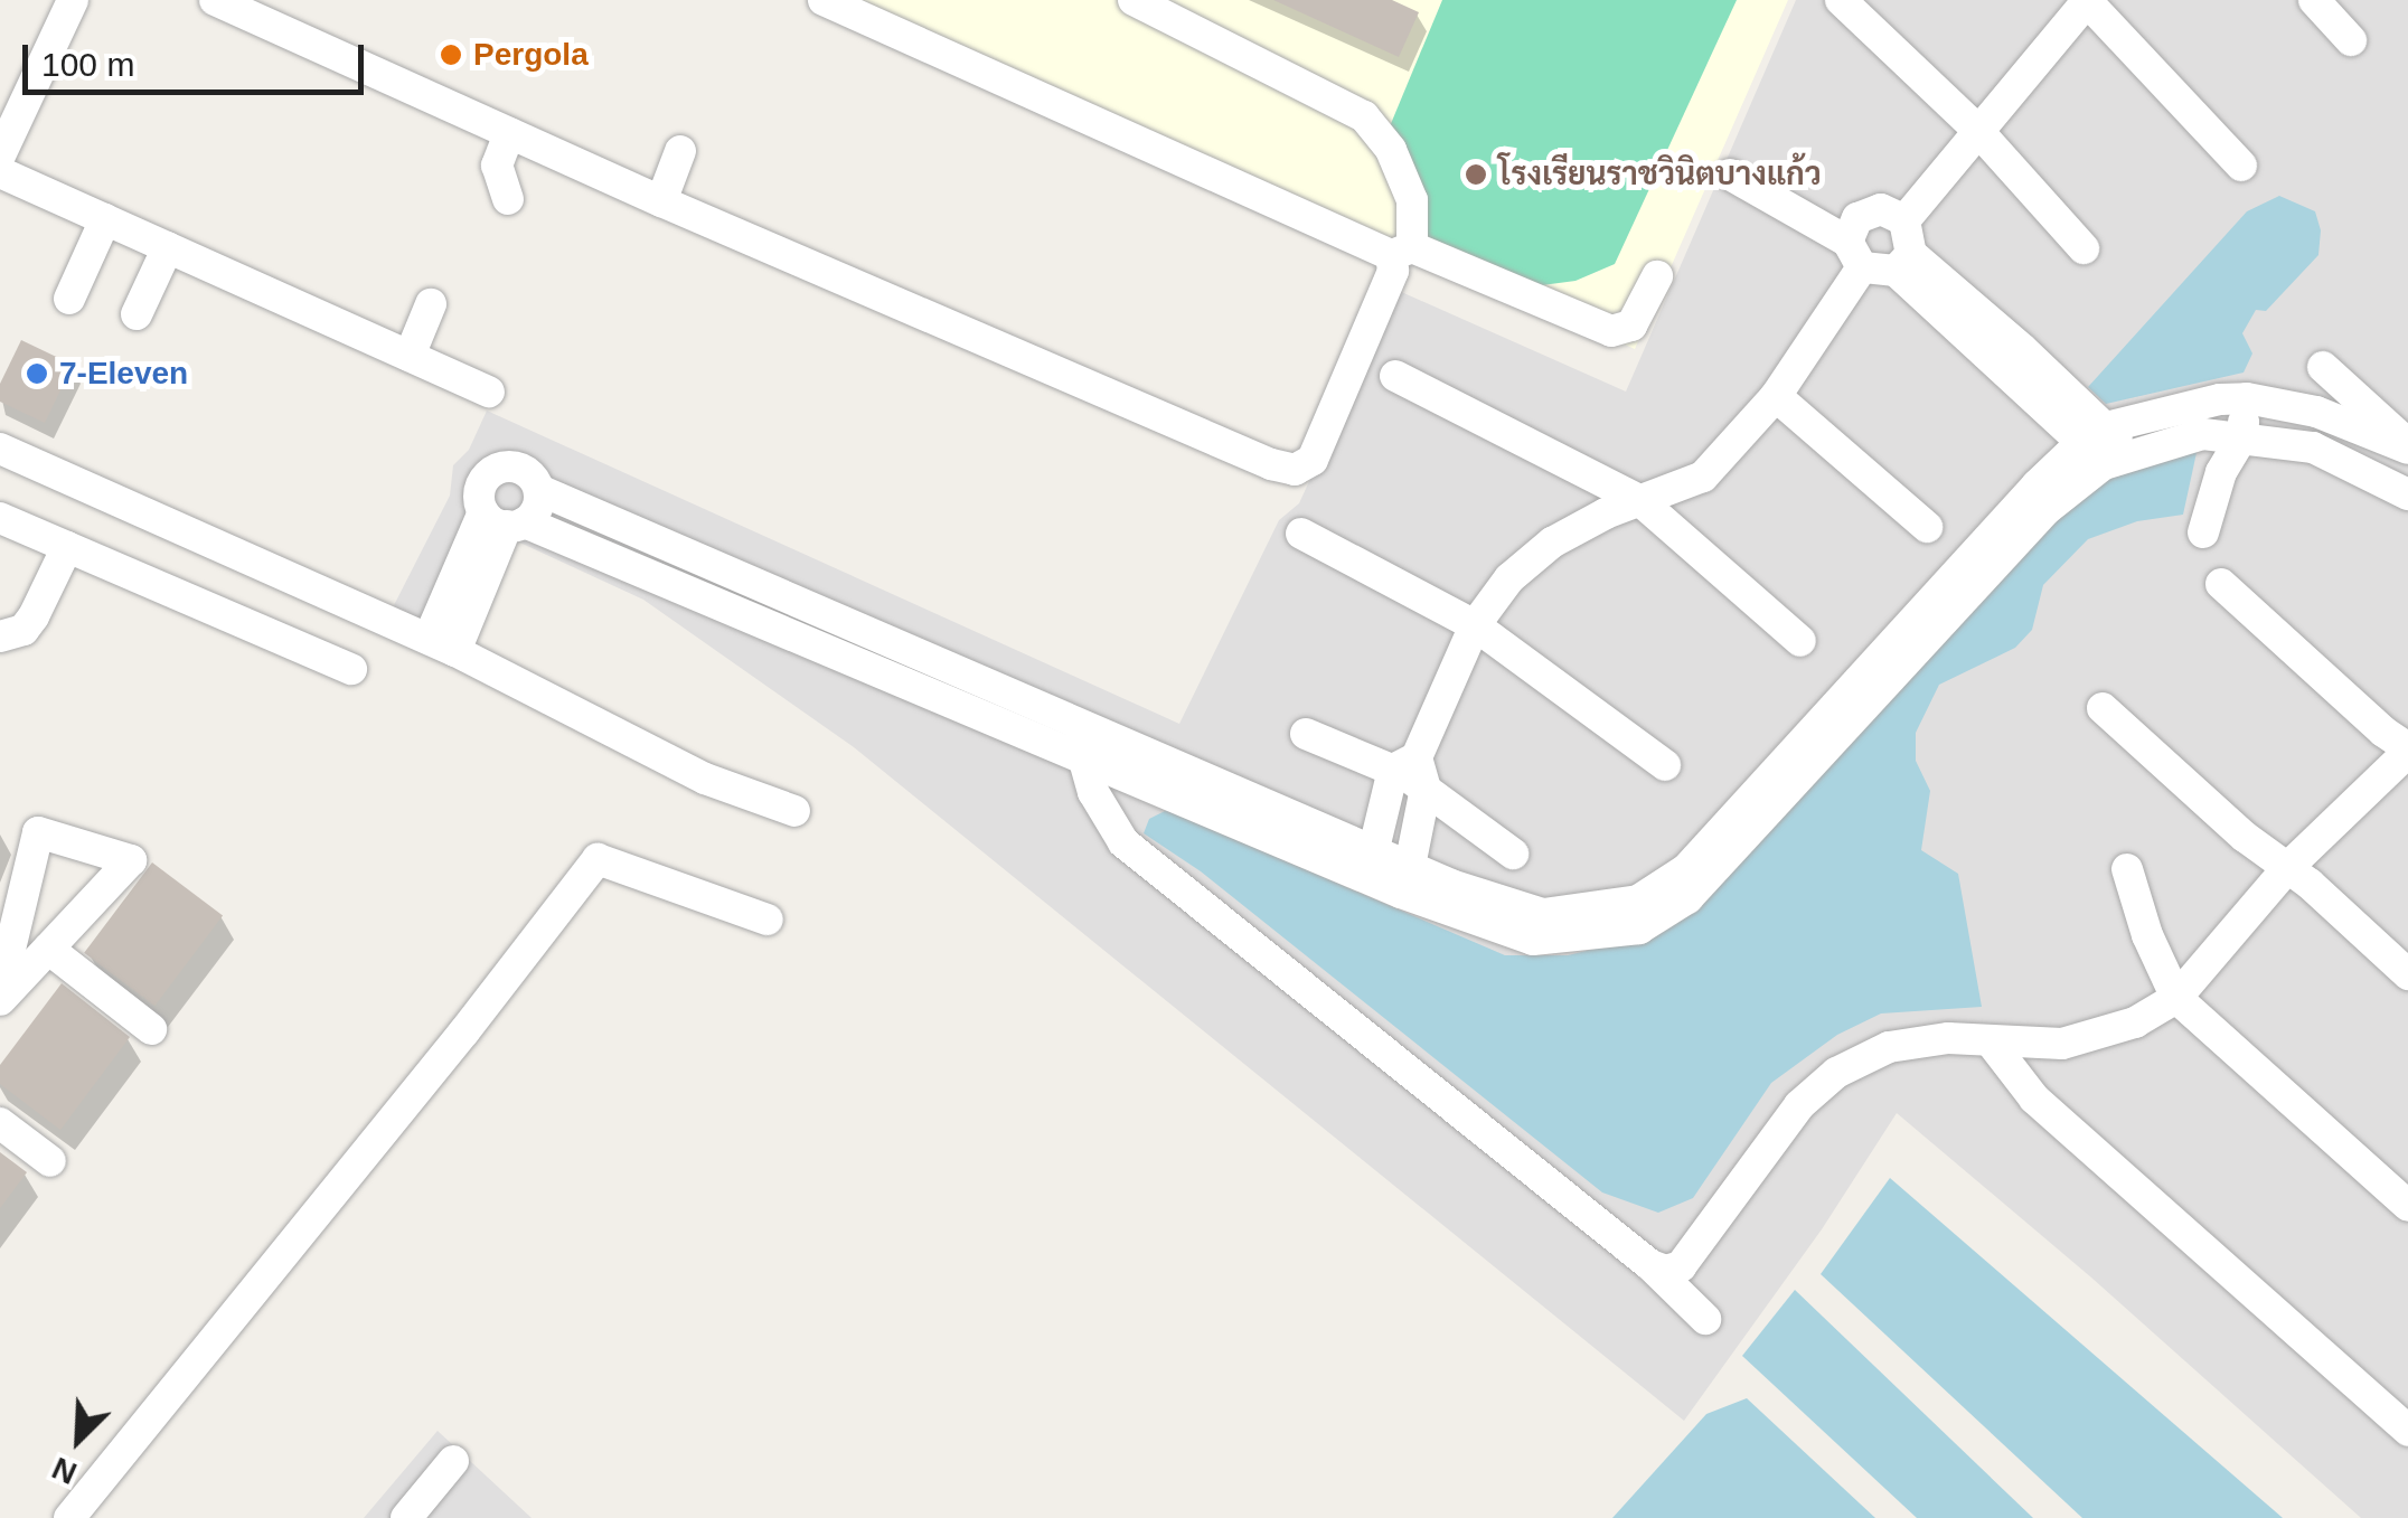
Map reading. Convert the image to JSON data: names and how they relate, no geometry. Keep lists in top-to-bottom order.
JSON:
{
  "places": ["Pergola", "โรงเรียนราชวินิตบางแก้ว", "7-Eleven"],
  "scale_bar": "100 m",
  "north": "bottom left"
}
